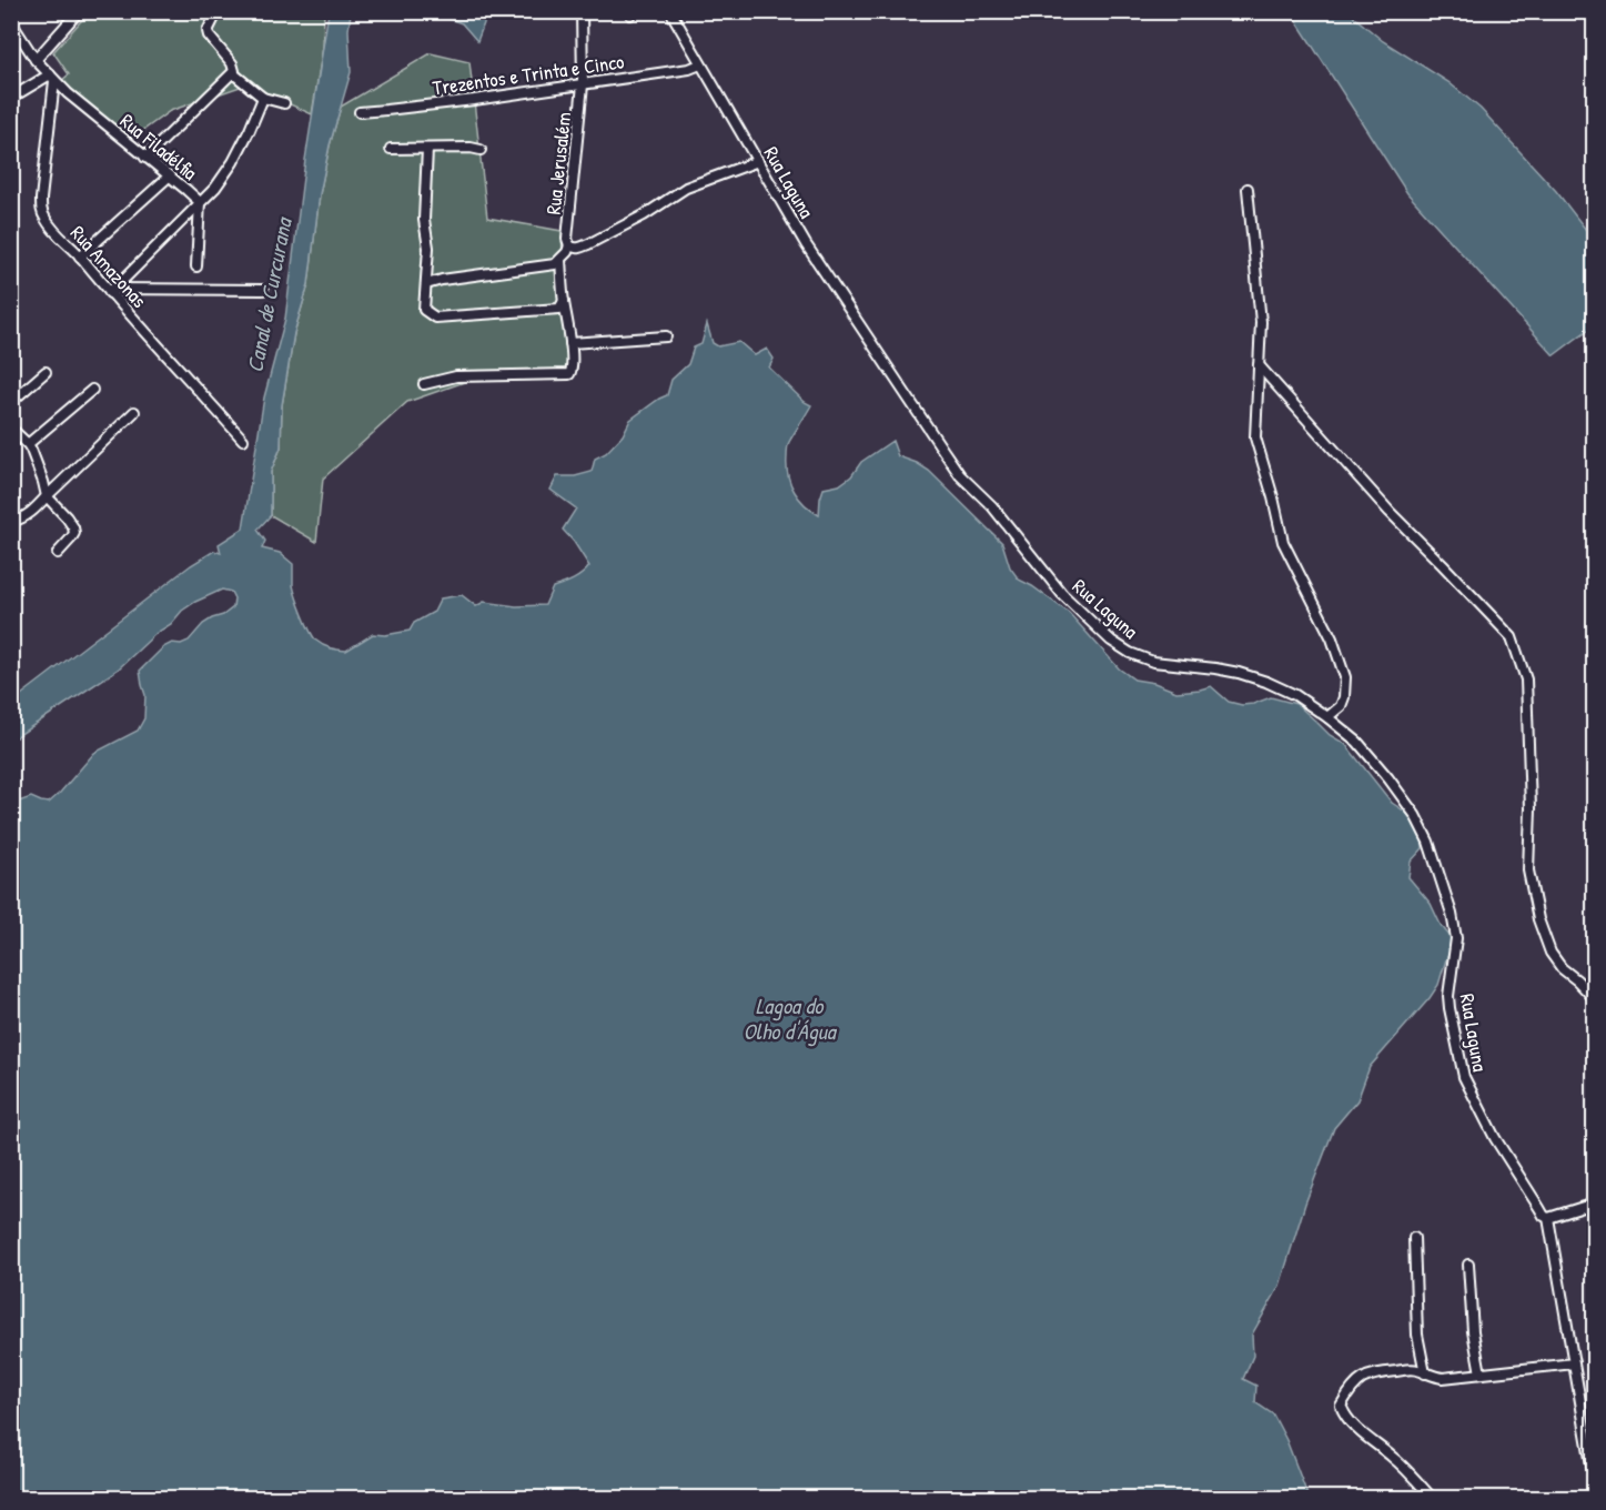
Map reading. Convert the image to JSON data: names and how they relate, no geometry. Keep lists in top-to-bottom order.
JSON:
{
  "streets": {
    "street": [
      "Trezentos e Trinta e Cinco",
      "Rua Filadélfia",
      "Rua Jerusalém",
      "Rua Laguna",
      "Rua Amazonas"
    ]
  },
  "crossings": [
    ["Trezentos e Trinta e Cinco", "Rua Jerusalém"],
    ["Trezentos e Trinta e Cinco", "Rua Laguna"],
    ["Rua Filadélfia", "Rua Amazonas"]
  ],
  "water": ["Canal de Curcurana", "Lagoa do Olho d'Água"]
}
